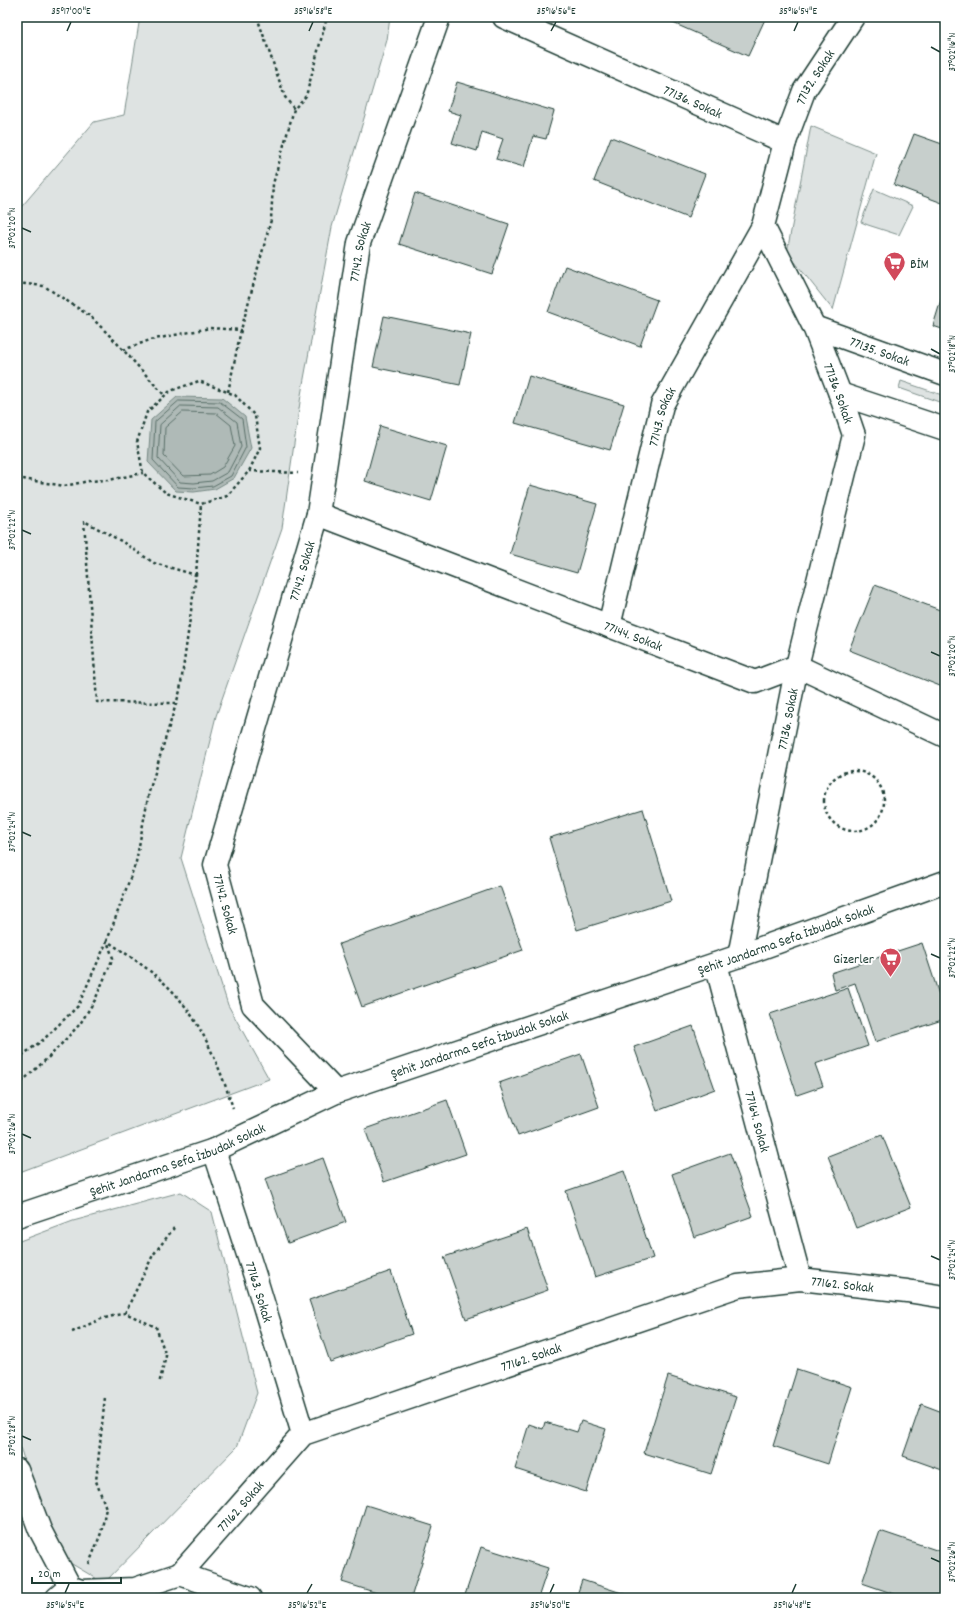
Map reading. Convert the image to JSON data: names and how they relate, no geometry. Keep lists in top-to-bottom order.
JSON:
{
  "streets": {
    "street": [
      "77132. Sokak",
      "77136. Sokak",
      "77142. Sokak",
      "77135. Sokak",
      "77143. Sokak",
      "77144. Sokak",
      "Şehit Jandarma Sefa İzbudak Sokak",
      "77164. Sokak",
      "77162. Sokak",
      "77163. Sokak"
    ]
  },
  "crossings": [
    ["77132. Sokak", "77136. Sokak"],
    ["77136. Sokak", "77135. Sokak"],
    ["77136. Sokak", "77143. Sokak"],
    ["77136. Sokak", "77144. Sokak"],
    ["77136. Sokak", "Şehit Jandarma Sefa İzbudak Sokak"],
    ["77142. Sokak", "77144. Sokak"],
    ["77142. Sokak", "Şehit Jandarma Sefa İzbudak Sokak"],
    ["77143. Sokak", "77144. Sokak"],
    ["Şehit Jandarma Sefa İzbudak Sokak", "77164. Sokak"],
    ["Şehit Jandarma Sefa İzbudak Sokak", "77163. Sokak"],
    ["77164. Sokak", "77162. Sokak"],
    ["77162. Sokak", "77163. Sokak"]
  ],
  "places": {
    "supermarket": ["BİM", "Gizerler"]
  },
  "scale_bar": "20 m",
  "coordinates": [
    "35°17'00\"E",
    "35°16'58\"E",
    "35°16'56\"E",
    "35°16'54\"E",
    "37°02'16\"N",
    "37°02'20\"N",
    "37°02'18\"N",
    "37°02'22\"N",
    "37°02'24\"N",
    "37°02'26\"N",
    "37°02'28\"N",
    "35°16'52\"E",
    "35°16'50\"E",
    "35°16'48\"E"
  ]
}
